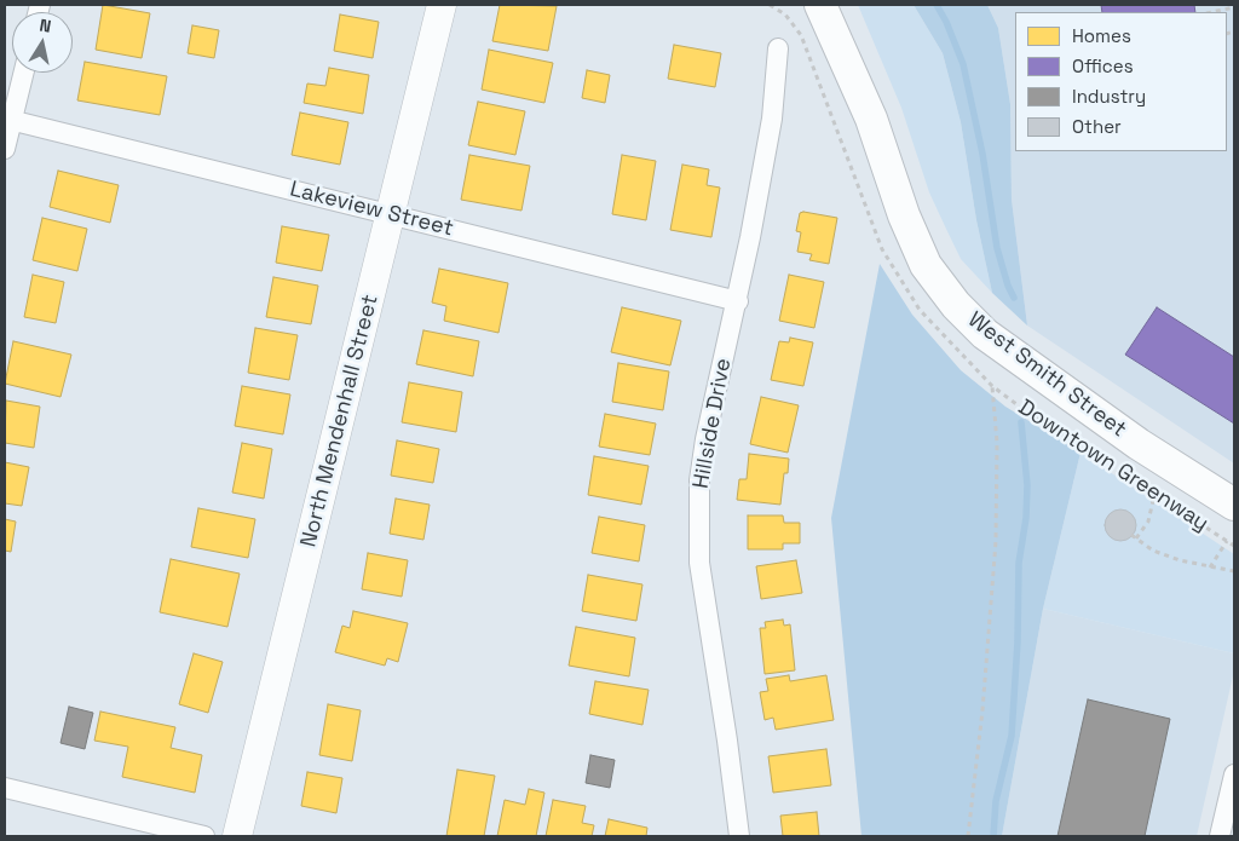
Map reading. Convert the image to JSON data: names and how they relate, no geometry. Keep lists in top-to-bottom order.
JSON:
{
  "streets": {
    "main road": ["West Smith Street"],
    "street": ["Lakeview Street", "North Mendenhall Street", "Hillside Drive"],
    "path": ["Downtown Greenway"]
  },
  "crossings": [
    ["Lakeview Street", "North Mendenhall Street"],
    ["Lakeview Street", "Hillside Drive"]
  ],
  "legend": [
    "Homes",
    "Offices",
    "Industry",
    "Other"
  ],
  "north": "top"
}
